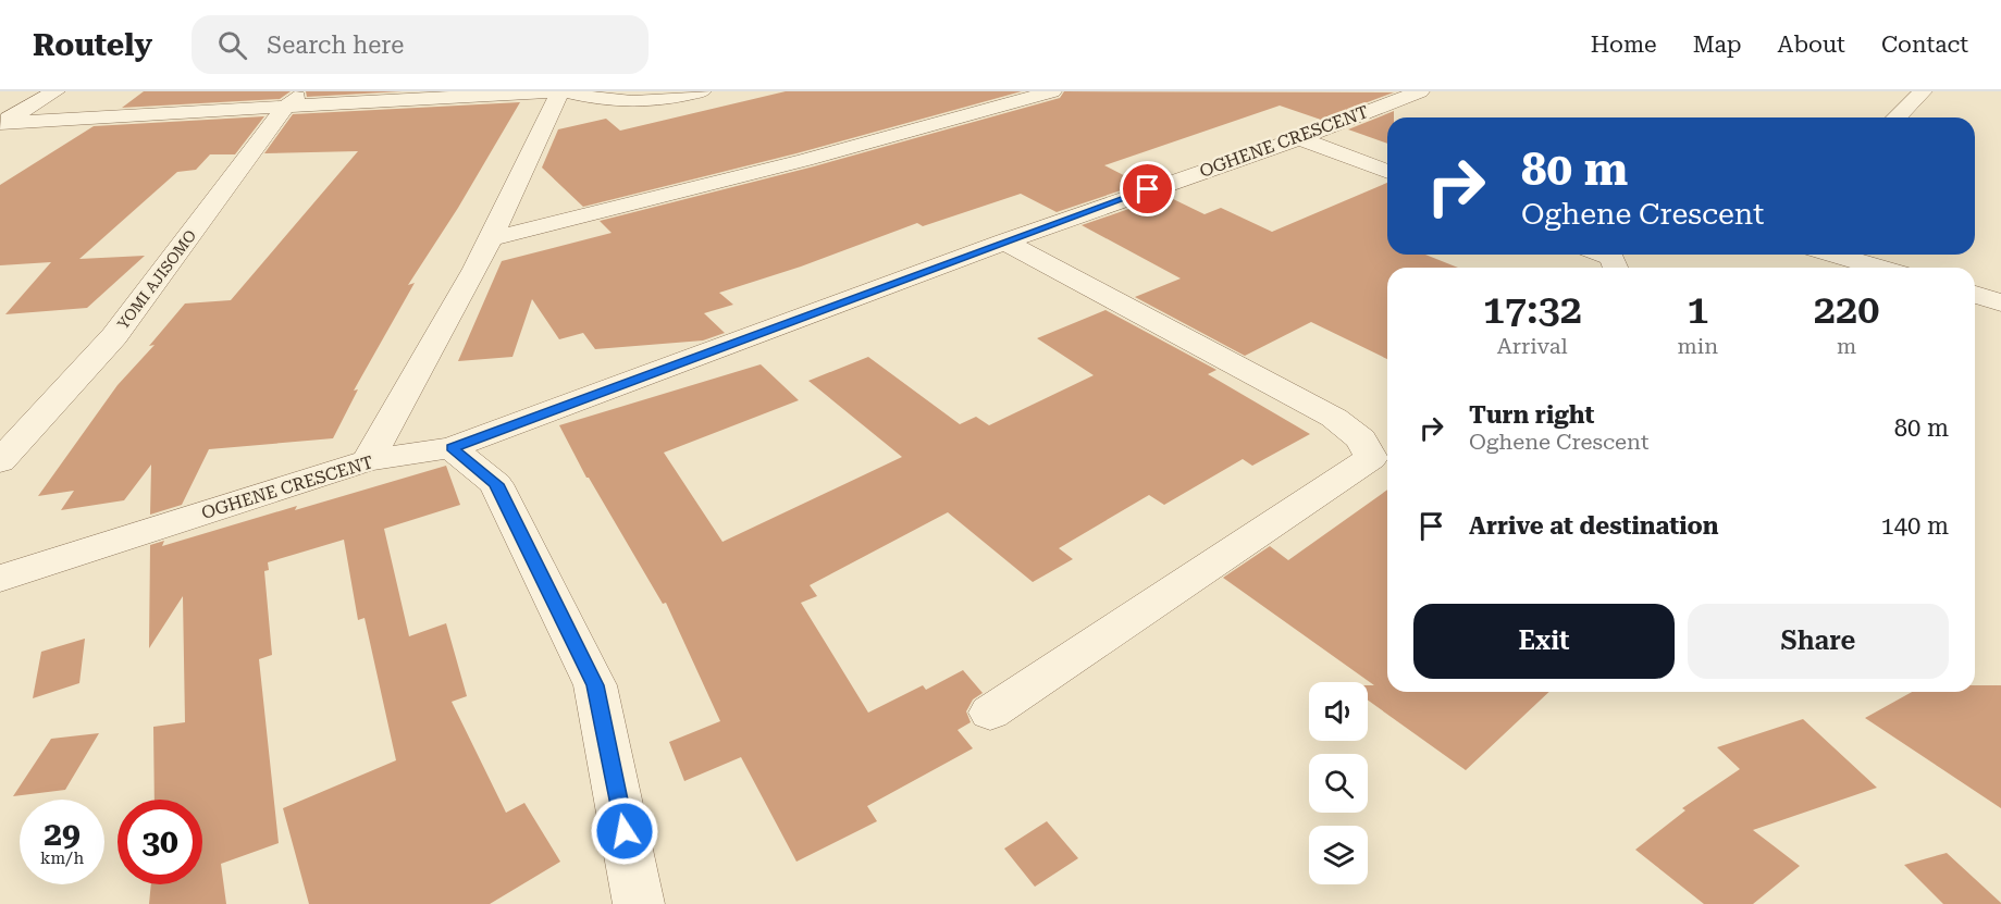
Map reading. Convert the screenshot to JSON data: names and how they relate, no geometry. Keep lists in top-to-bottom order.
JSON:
{
  "streets": {
    "street": ["OGHENE CRESCENT", "YOMI AJISOMO"]
  },
  "page": {
    "header": "Routely",
    "search": "Search here",
    "nav": [
      "Home",
      "Map",
      "About",
      "Contact"
    ],
    "turn": ["80 m", "Oghene Crescent"],
    "eta": [
      "17:32",
      "Arrival",
      "1",
      "min",
      "220",
      "m"
    ],
    "list": [
      {
        "name": "Turn right",
        "note": "Oghene Crescent",
        "value": "80 m"
      },
      {
        "name": "Arrive at destination",
        "value": "140 m"
      }
    ],
    "buttons": ["Exit", "Share"],
    "speed": "29 km/h",
    "limit": "30"
  }
}
